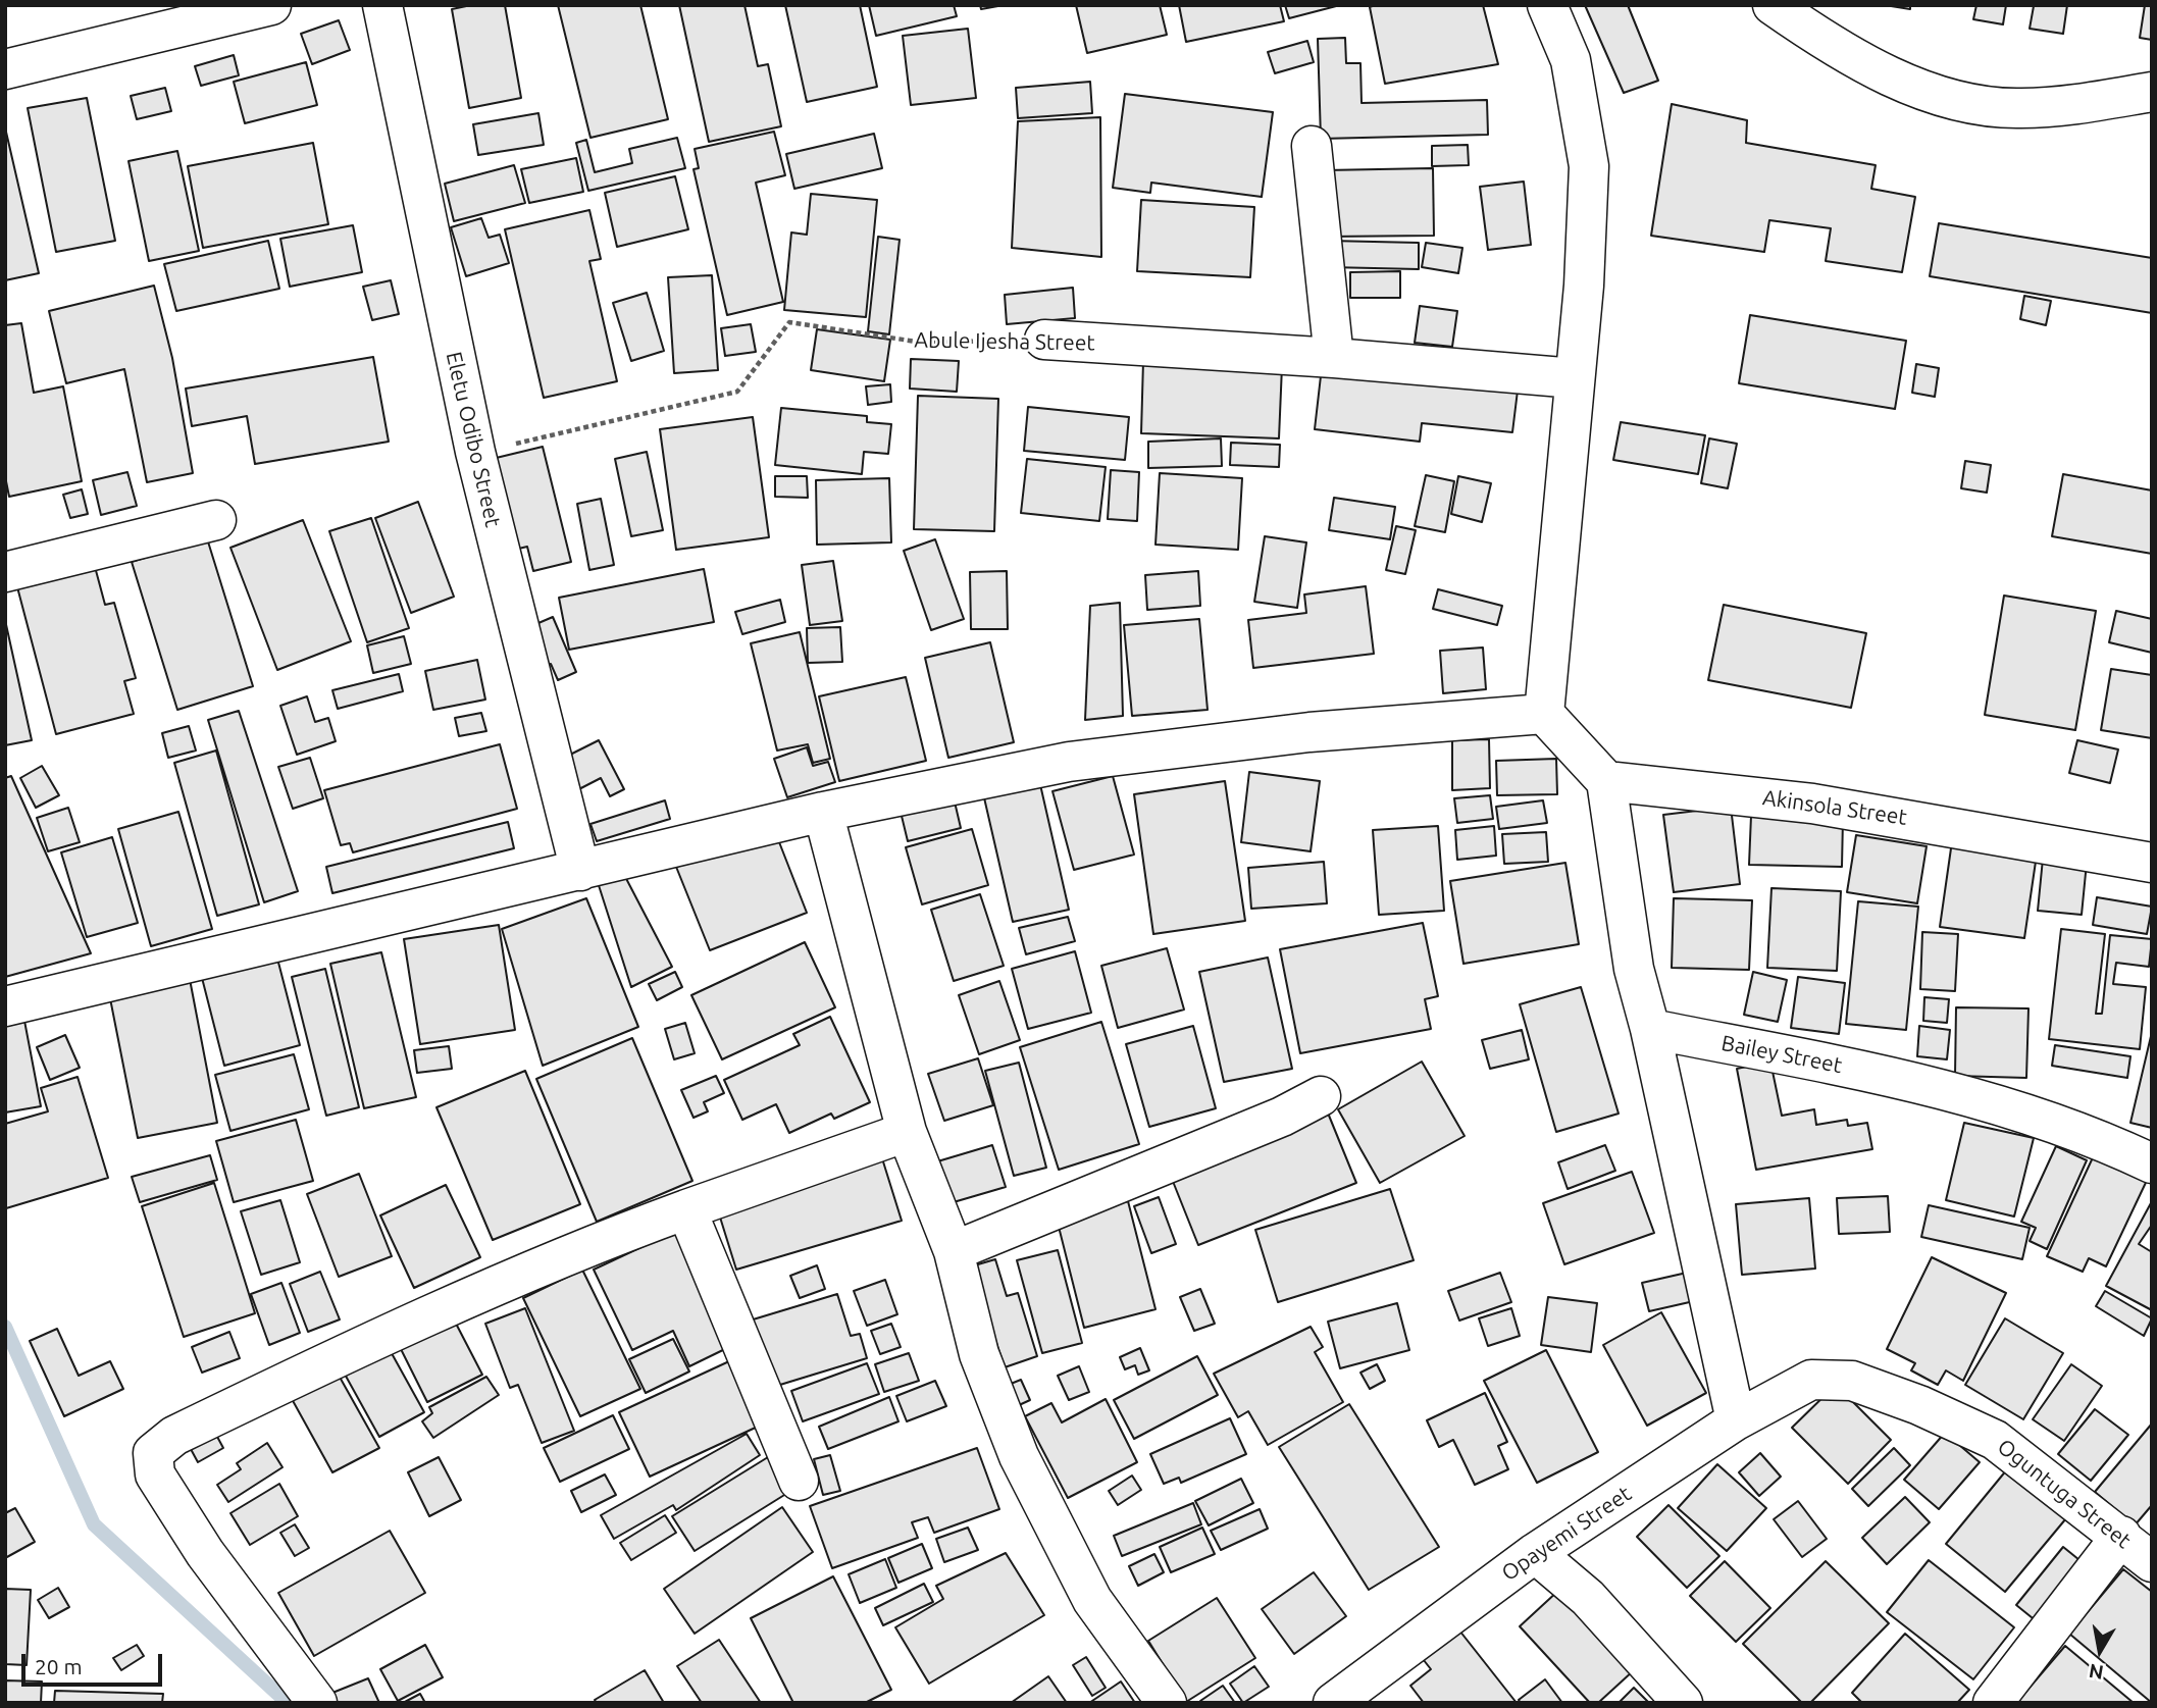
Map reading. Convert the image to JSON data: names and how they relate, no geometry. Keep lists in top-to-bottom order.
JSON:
{
  "streets": {
    "street": [
      "Abule Ijesha Street",
      "Eletu Odibo Street",
      "Akinsola Street",
      "Bailey Street",
      "Oguntuga Street",
      "Opayemi Street"
    ]
  },
  "crossings": [
    ["Abule Ijesha Street", "Eletu Odibo Street"],
    ["Oguntuga Street", "Opayemi Street"]
  ],
  "scale_bar": "20 m",
  "north": "bottom"
}
